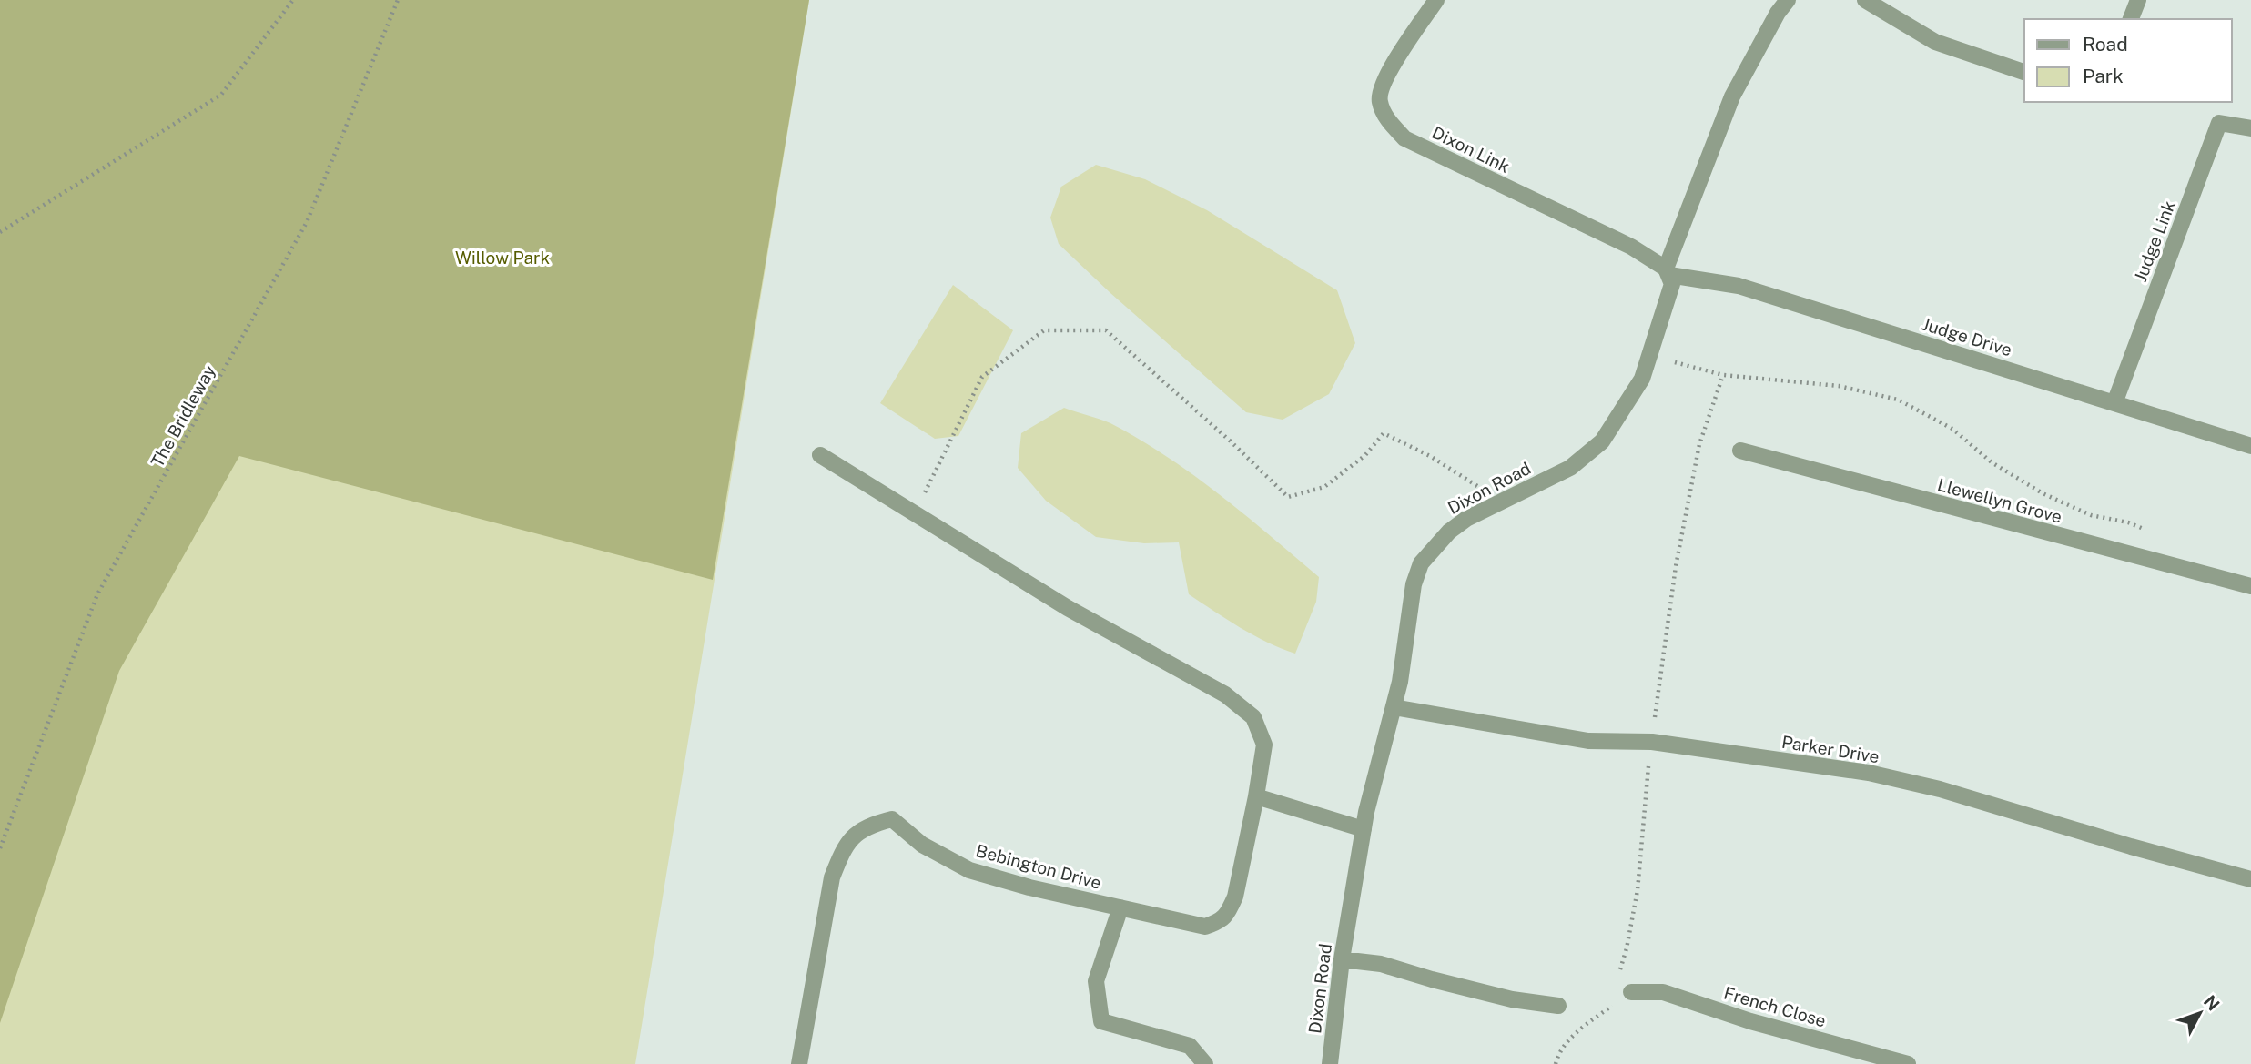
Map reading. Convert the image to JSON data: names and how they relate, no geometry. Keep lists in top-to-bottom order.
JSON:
{
  "streets": {
    "street": [
      "Dixon Link",
      "Judge Link",
      "Judge Drive",
      "Dixon Road",
      "Llewellyn Grove",
      "Parker Drive",
      "Bebington Drive",
      "French Close"
    ],
    "path": ["The Bridleway"]
  },
  "crossings": [
    ["Dixon Link", "Judge Drive"],
    ["Dixon Link", "Dixon Road"],
    ["Judge Link", "Judge Drive"],
    ["Judge Drive", "Dixon Road"],
    ["Dixon Road", "Parker Drive"]
  ],
  "parks": ["Willow Park"],
  "legend": ["Road", "Park"],
  "north": "top right"
}
